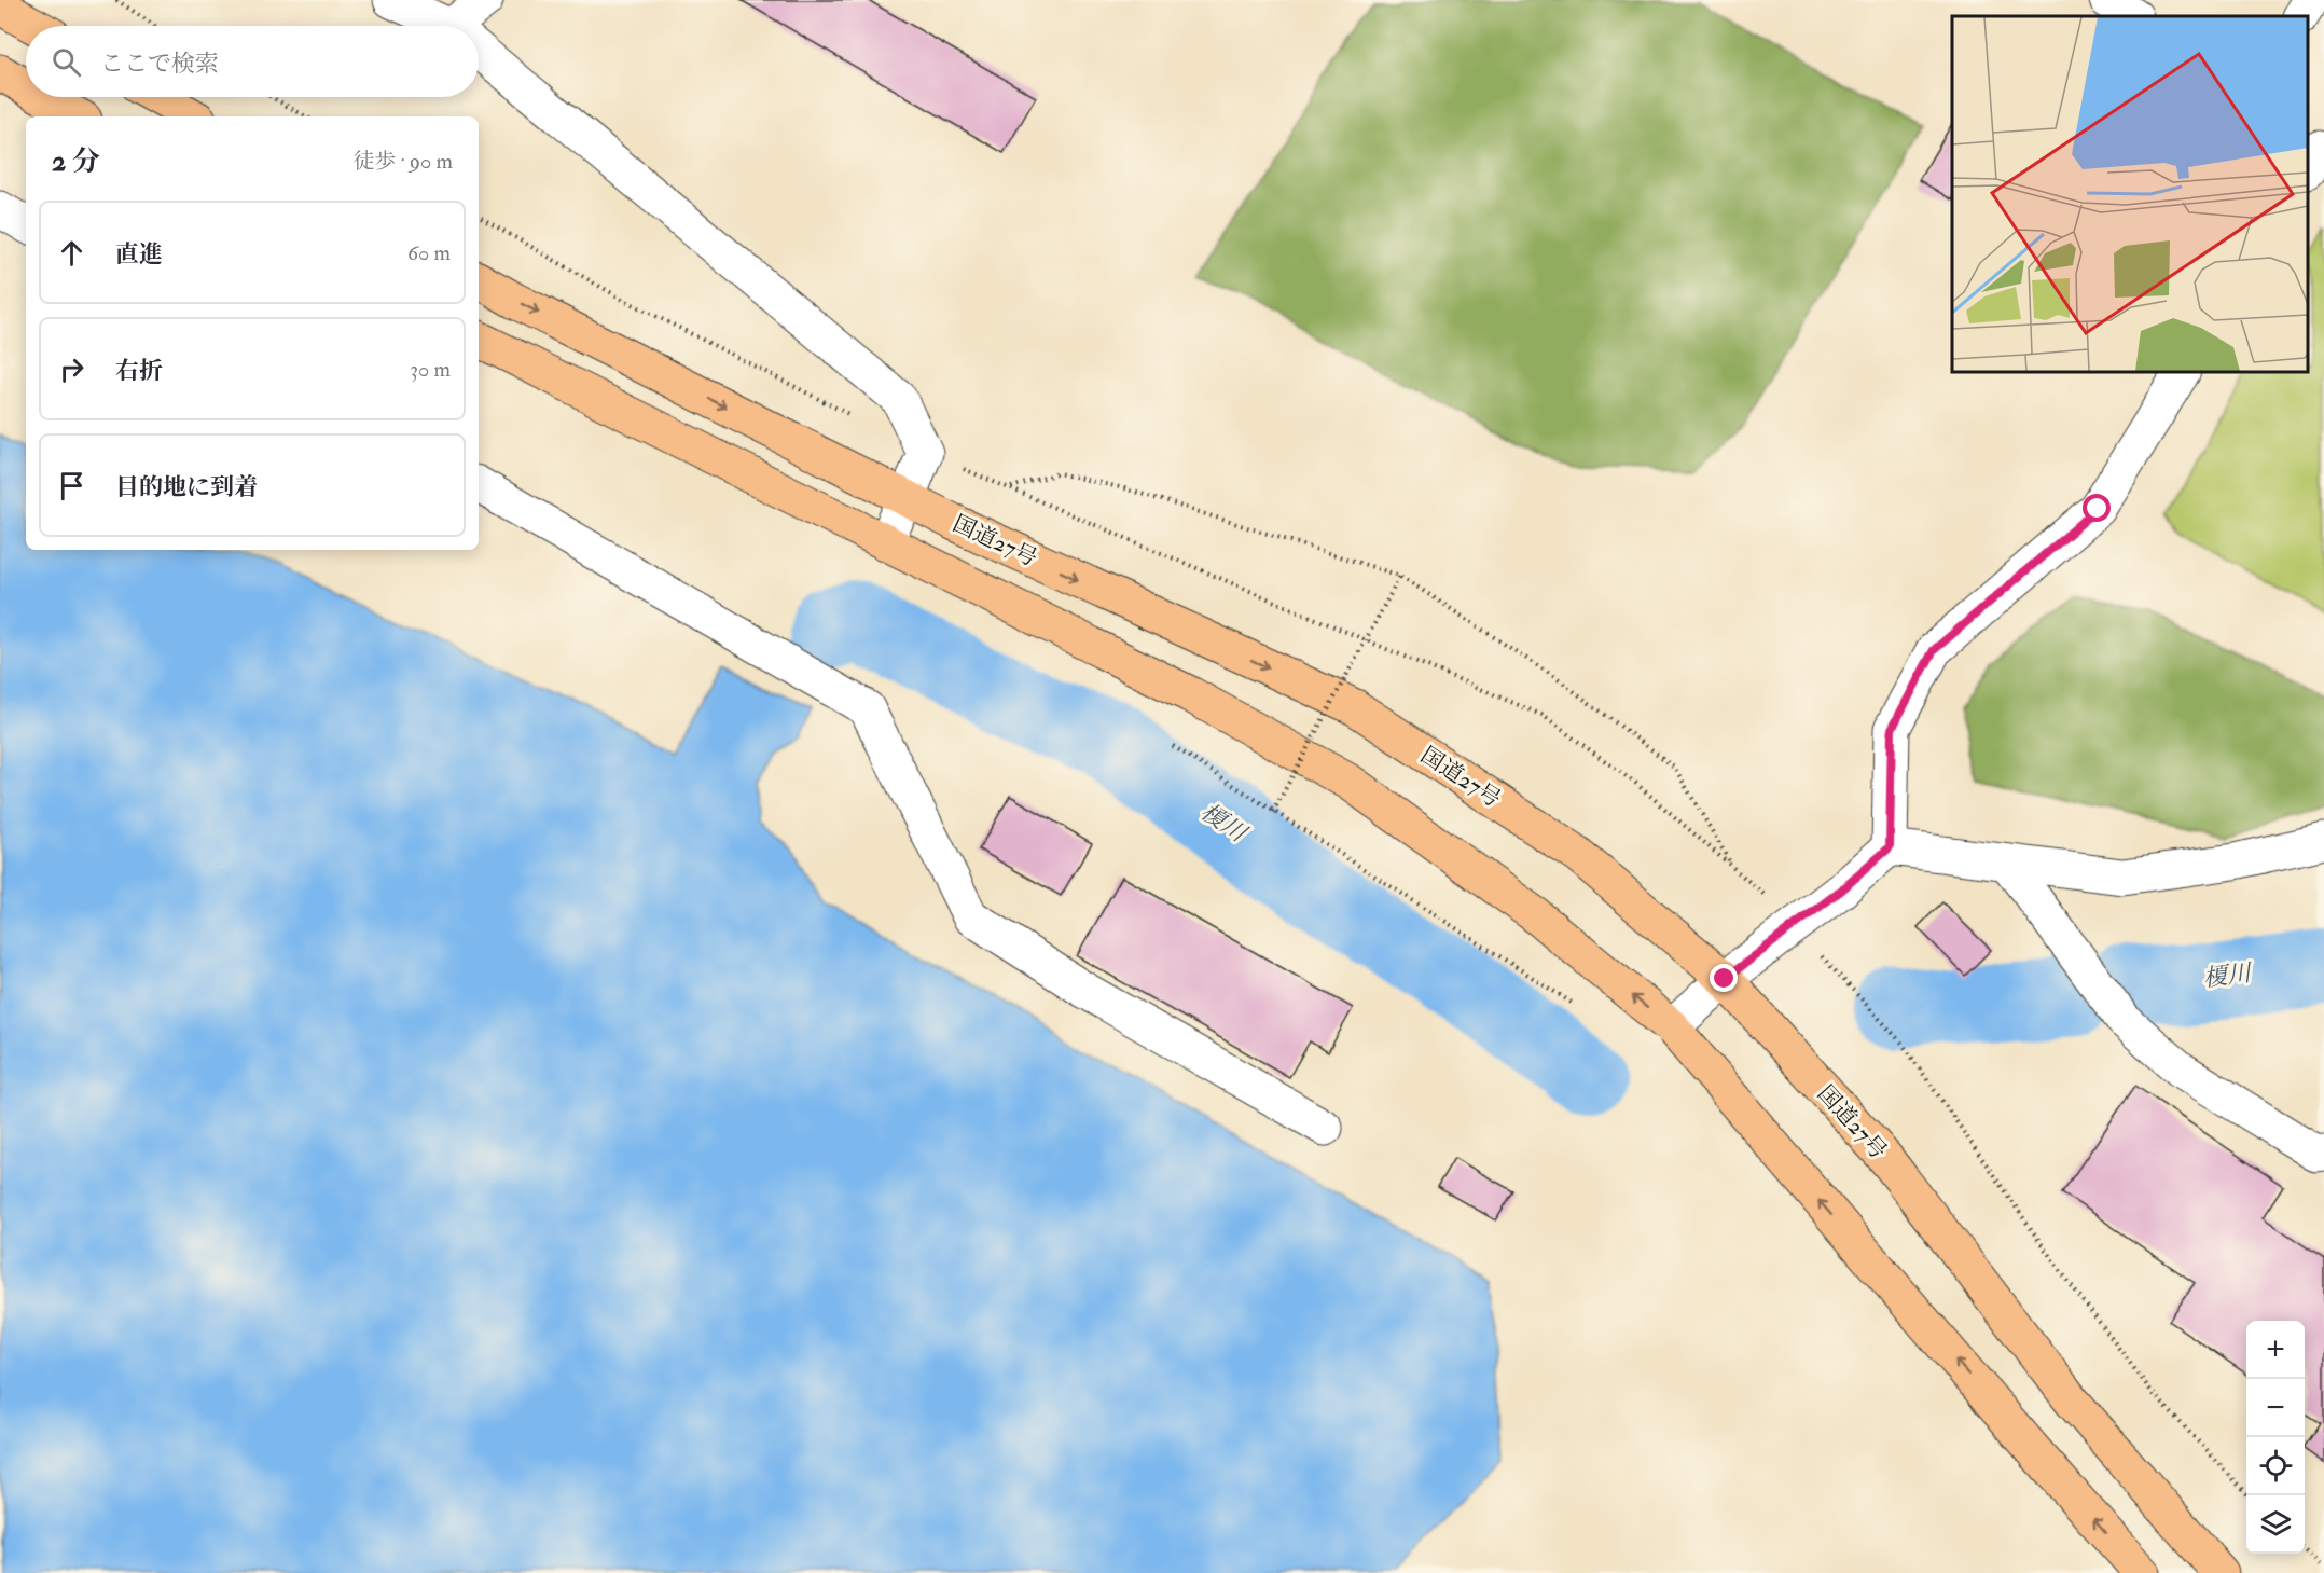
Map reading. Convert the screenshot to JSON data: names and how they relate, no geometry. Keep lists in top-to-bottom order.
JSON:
{
  "streets": {
    "highway": ["国道27号"]
  },
  "water": ["榎川"],
  "page": {
    "search": "ここで検索",
    "heading": ["2 分", "徒歩 · 90 m"],
    "list": [
      ["直進", "60 m"],
      ["右折", "30 m"],
      "目的地に到着"
    ],
    "map_buttons": ["+", "−"]
  }
}
